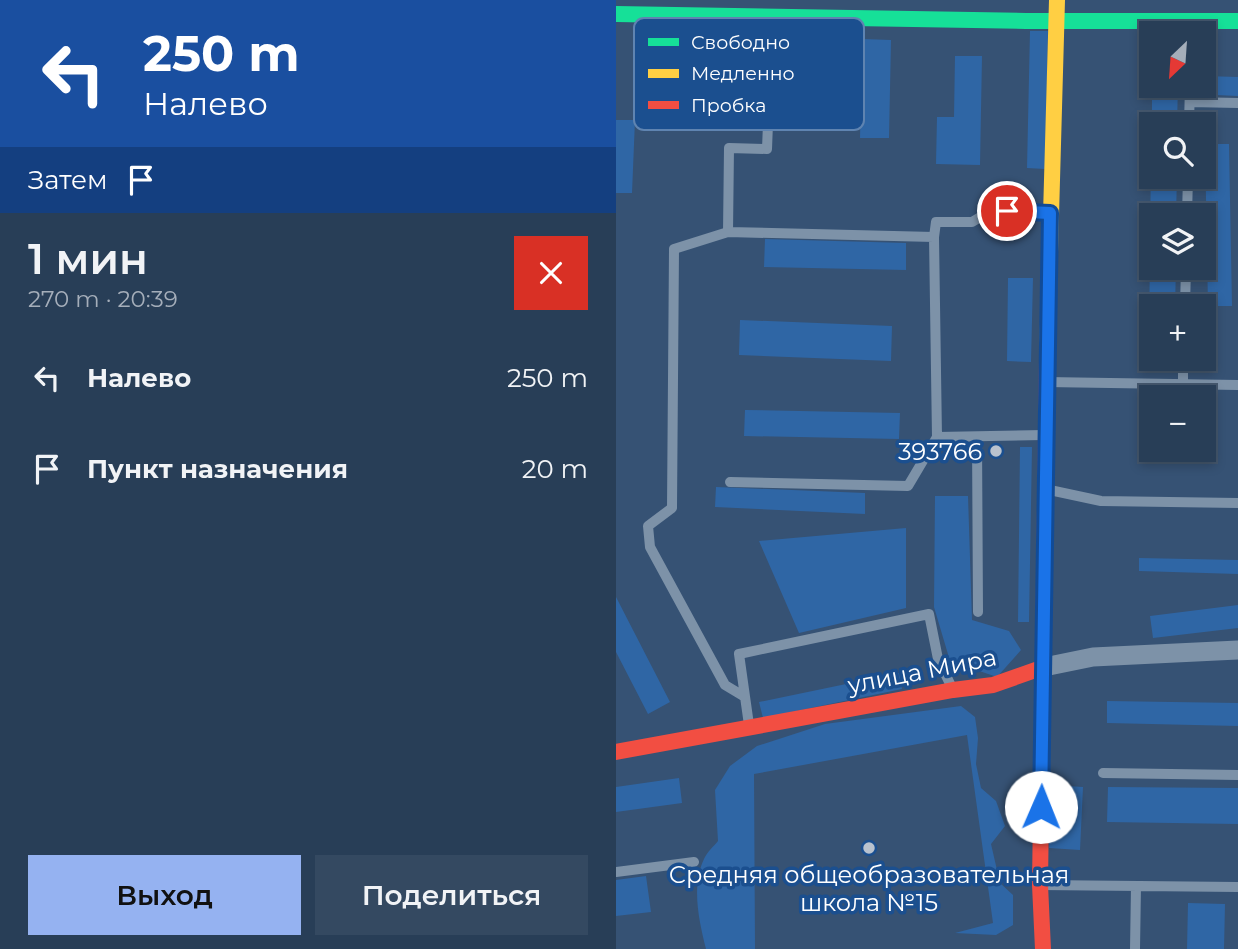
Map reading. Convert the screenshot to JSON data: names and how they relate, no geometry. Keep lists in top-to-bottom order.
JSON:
{
  "streets": {
    "street": ["улица Мира"]
  },
  "places": ["393766", "Средняя общеобразовательная школа №15"],
  "legend": ["Свободно", "Медленно", "Пробка"],
  "north": "bottom left",
  "page": {
    "turn": ["250 m", "Налево"],
    "map_buttons": ["+", "−"],
    "then": "Затем",
    "heading": ["1 мин", "270 m · 20:39"],
    "list": [
      {
        "name": "Налево",
        "value": "250 m"
      },
      {
        "name": "Пункт назначения",
        "value": "20 m"
      }
    ],
    "buttons": ["Выход", "Поделиться"]
  }
}
